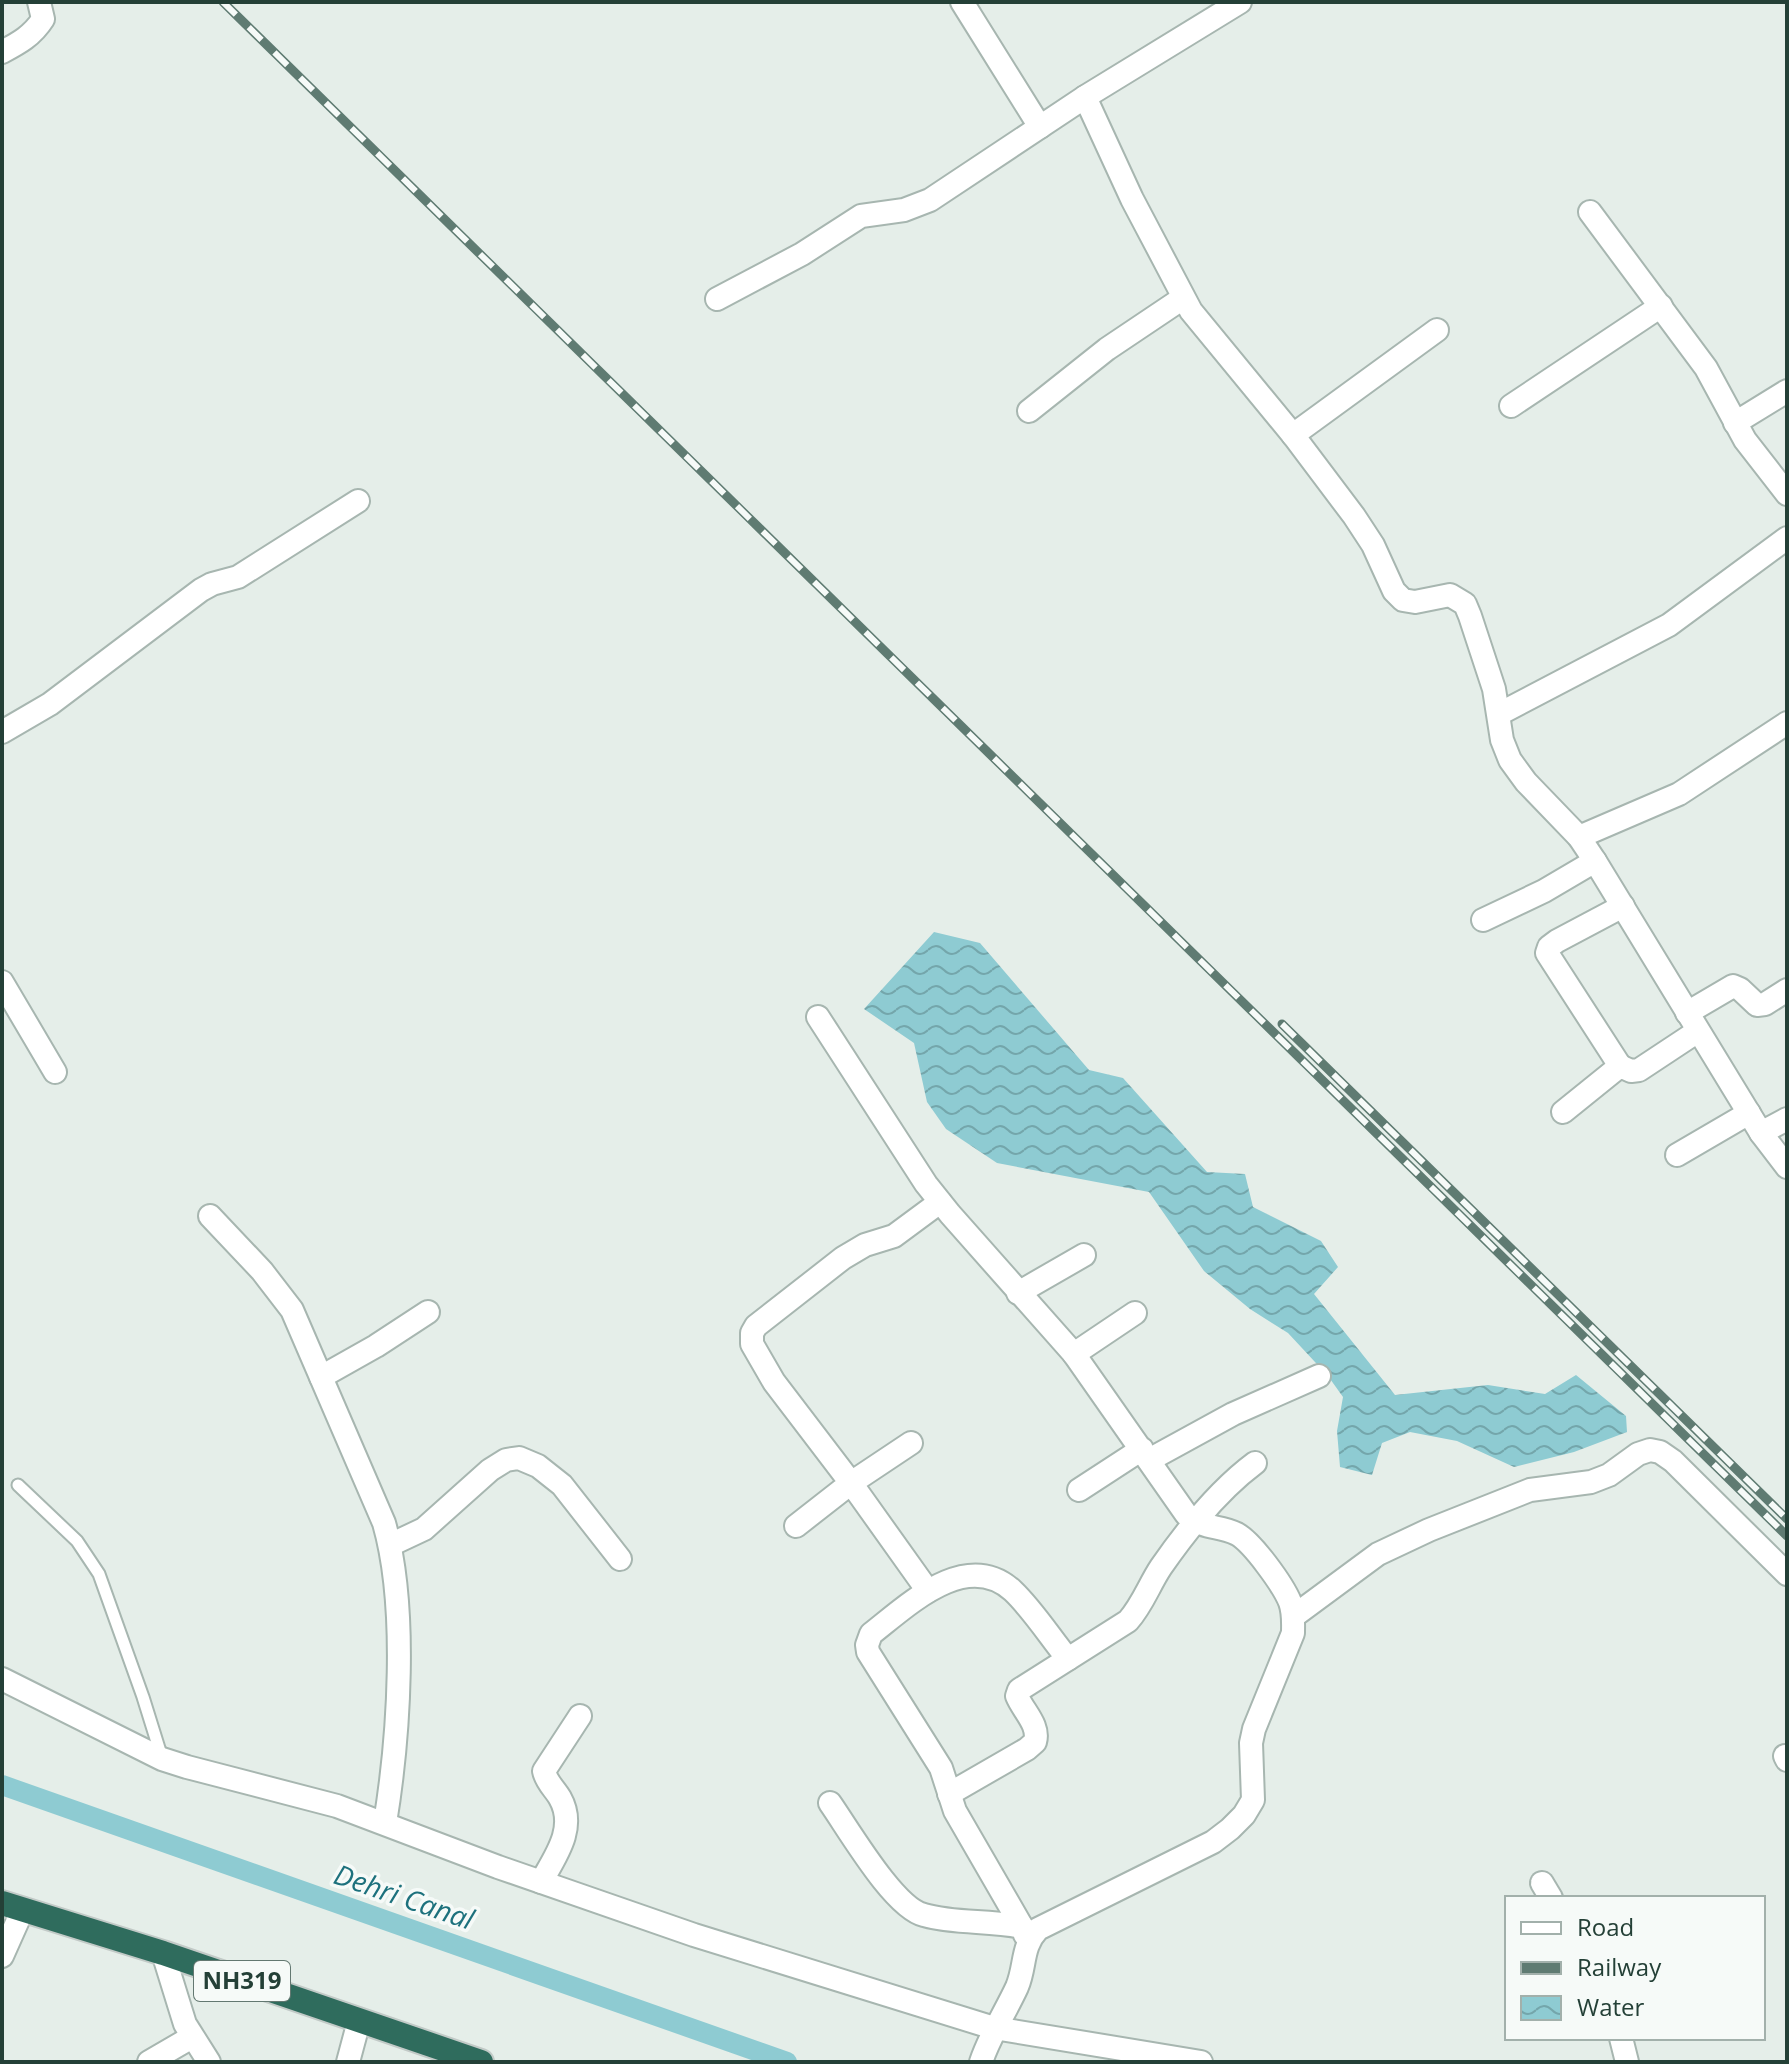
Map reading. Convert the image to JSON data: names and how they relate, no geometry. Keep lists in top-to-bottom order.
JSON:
{
  "streets": {
    "highway": ["NH319"]
  },
  "water": ["Dehri Canal"],
  "legend": ["Road", "Railway", "Water"]
}
